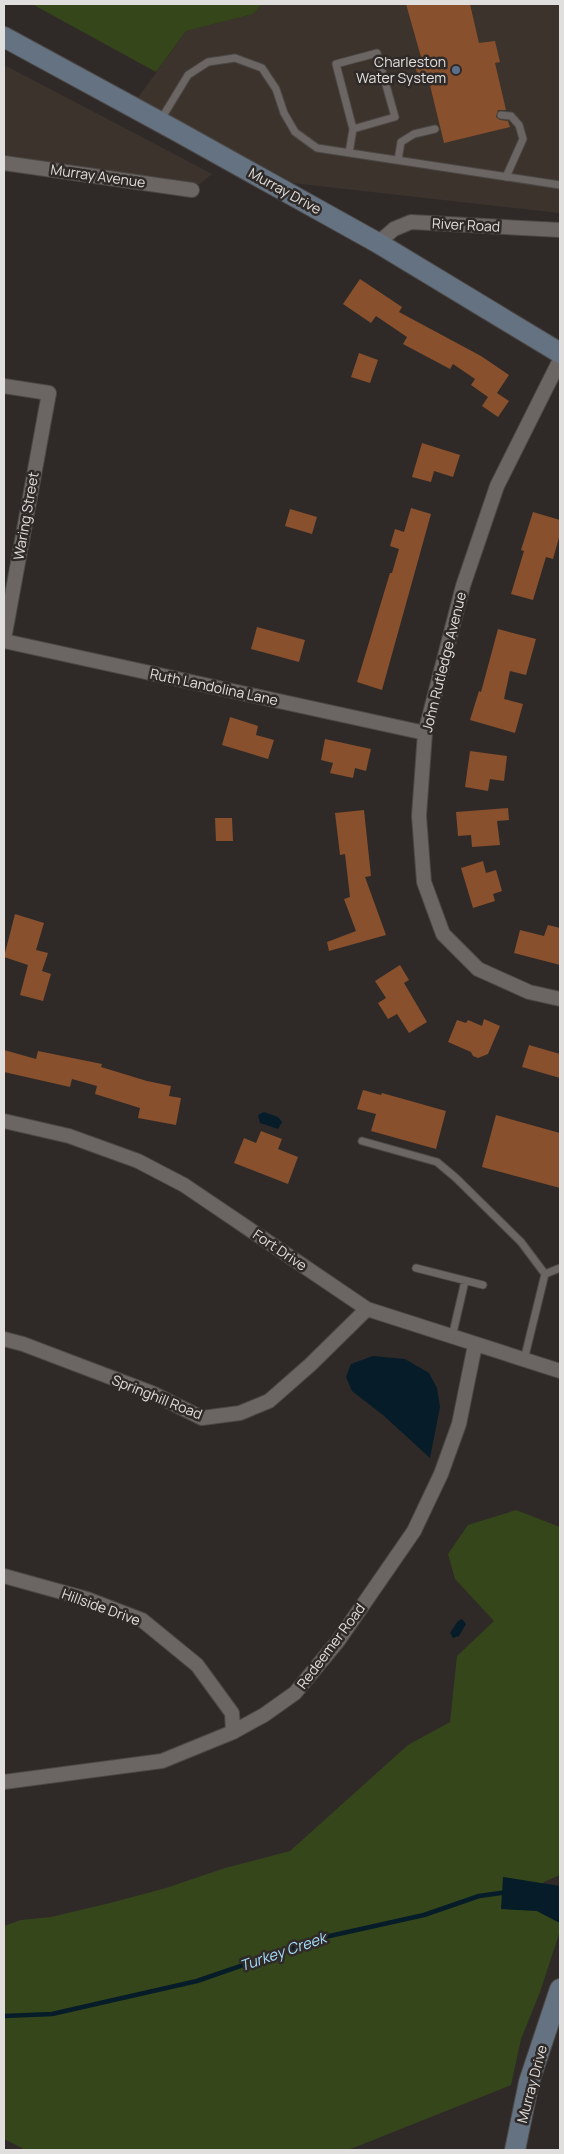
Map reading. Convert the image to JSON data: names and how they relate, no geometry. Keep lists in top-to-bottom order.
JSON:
{
  "streets": {
    "street": [
      "Murray Avenue",
      "Murray Drive",
      "River Road",
      "Waring Street",
      "John Rutledge Avenue",
      "Ruth Landolina Lane",
      "Fort Drive",
      "Springhill Road",
      "Hillside Drive",
      "Redeemer Road"
    ]
  },
  "crossings": [
    ["Murray Drive", "River Road"],
    ["Waring Street", "Ruth Landolina Lane"],
    ["John Rutledge Avenue", "Ruth Landolina Lane"],
    ["Fort Drive", "Springhill Road"],
    ["Fort Drive", "Redeemer Road"],
    ["Hillside Drive", "Redeemer Road"]
  ],
  "water": ["Turkey Creek"],
  "places": ["Charleston Water System"]
}
